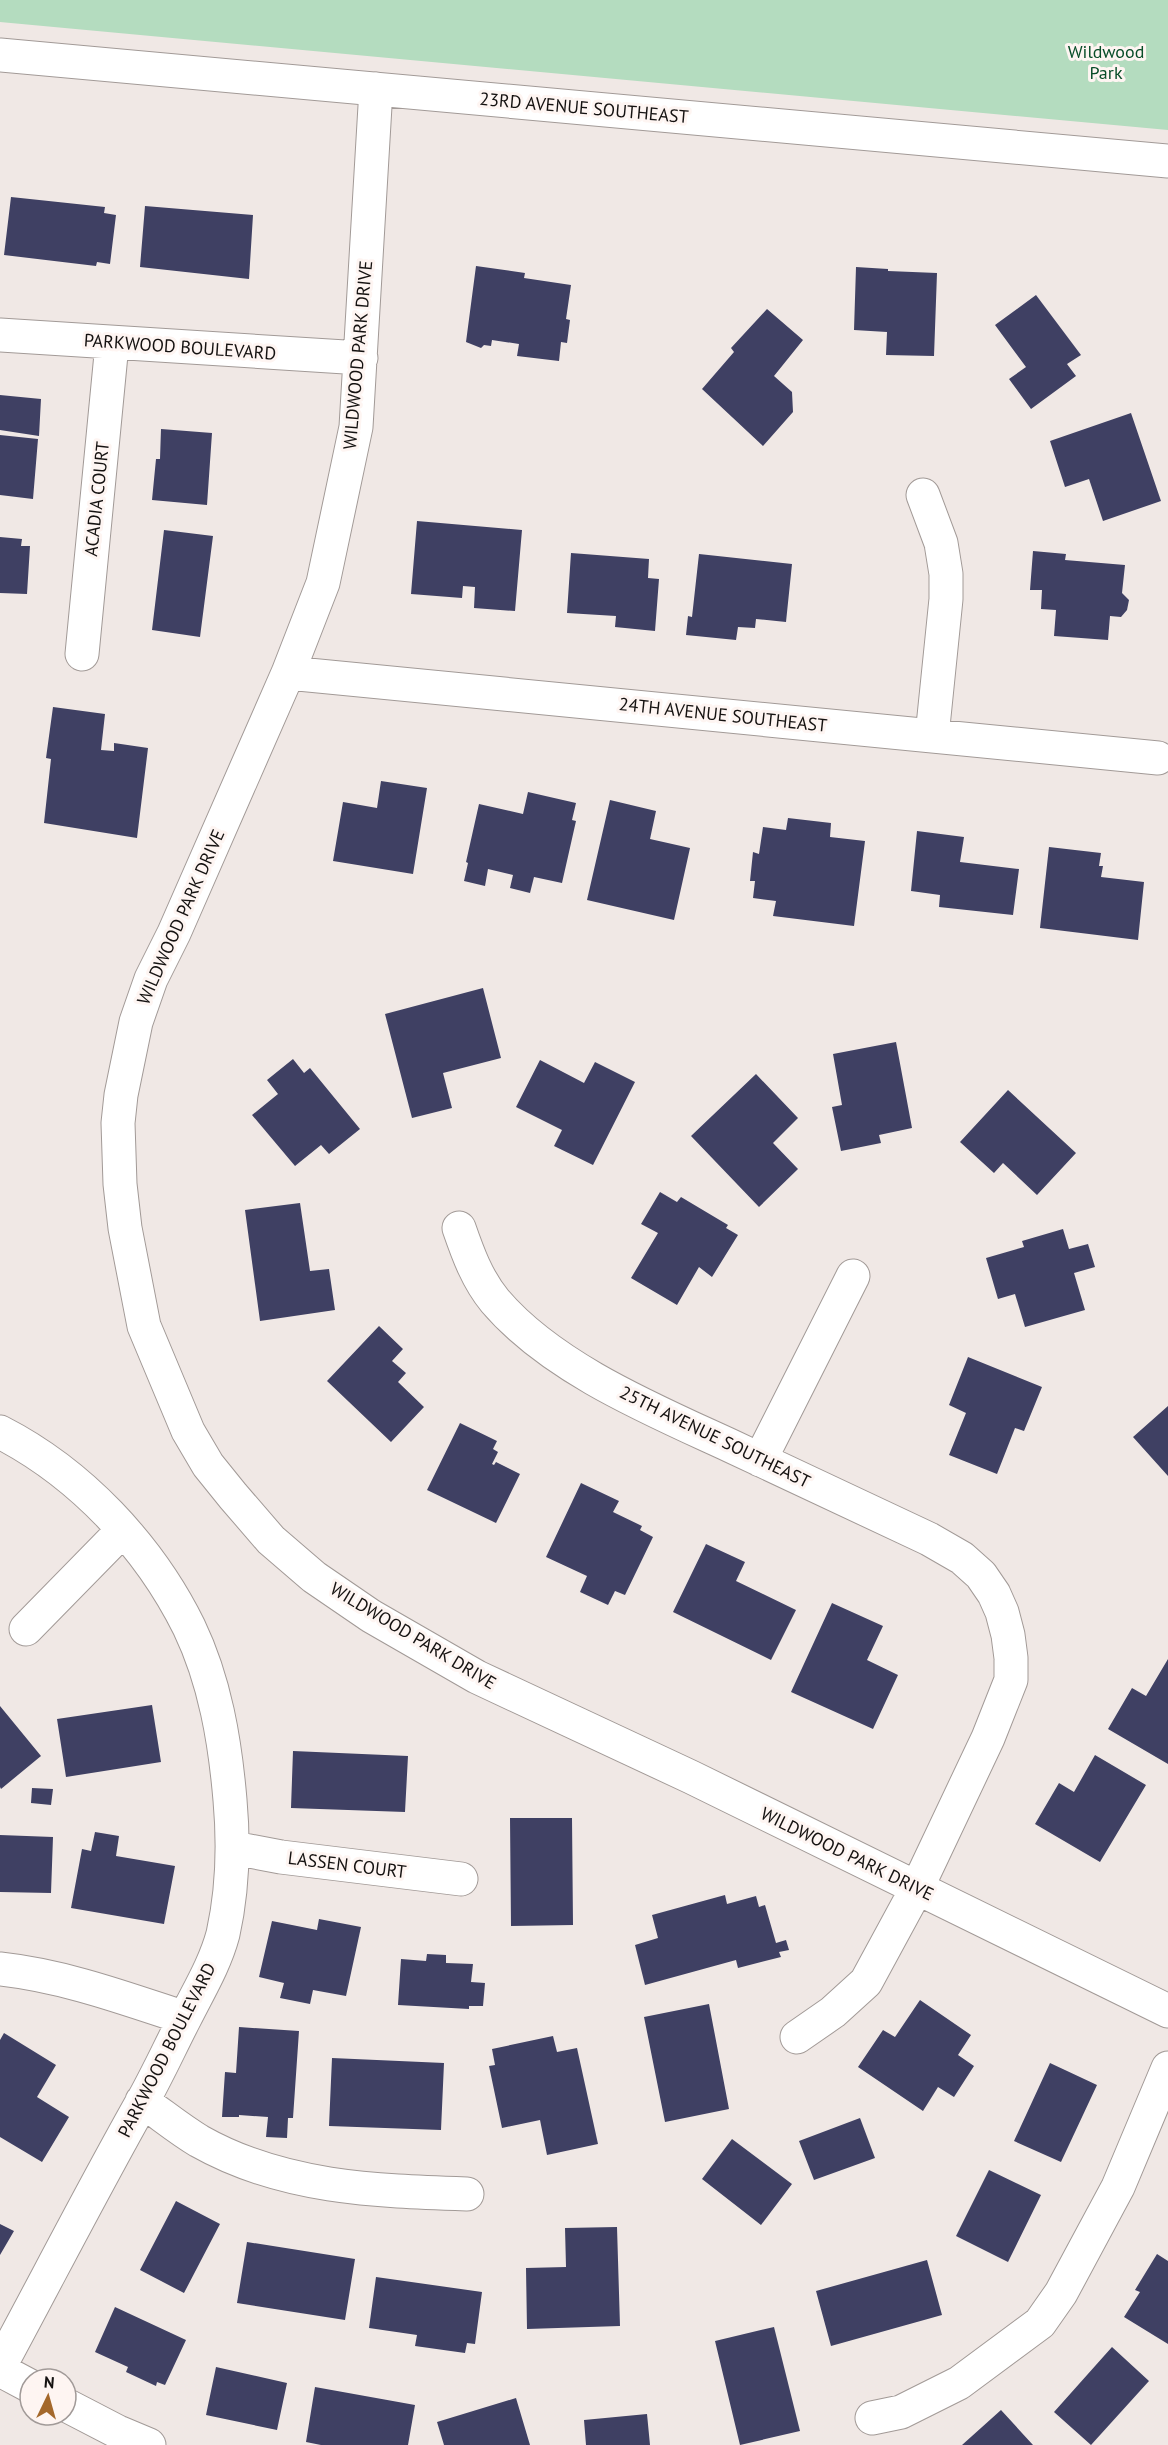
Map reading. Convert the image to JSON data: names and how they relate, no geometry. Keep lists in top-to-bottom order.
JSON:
{
  "streets": {
    "street": [
      "23RD AVENUE SOUTHEAST",
      "PARKWOOD BOULEVARD",
      "WILDWOOD PARK DRIVE",
      "ACADIA COURT",
      "24TH AVENUE SOUTHEAST",
      "25TH AVENUE SOUTHEAST",
      "LASSEN COURT"
    ]
  },
  "crossings": [
    ["23RD AVENUE SOUTHEAST", "WILDWOOD PARK DRIVE"],
    ["PARKWOOD BOULEVARD", "WILDWOOD PARK DRIVE"],
    ["PARKWOOD BOULEVARD", "ACADIA COURT"],
    ["PARKWOOD BOULEVARD", "LASSEN COURT"],
    ["WILDWOOD PARK DRIVE", "24TH AVENUE SOUTHEAST"],
    ["WILDWOOD PARK DRIVE", "25TH AVENUE SOUTHEAST"]
  ],
  "parks": ["Wildwood Park"],
  "north": "top"
}
